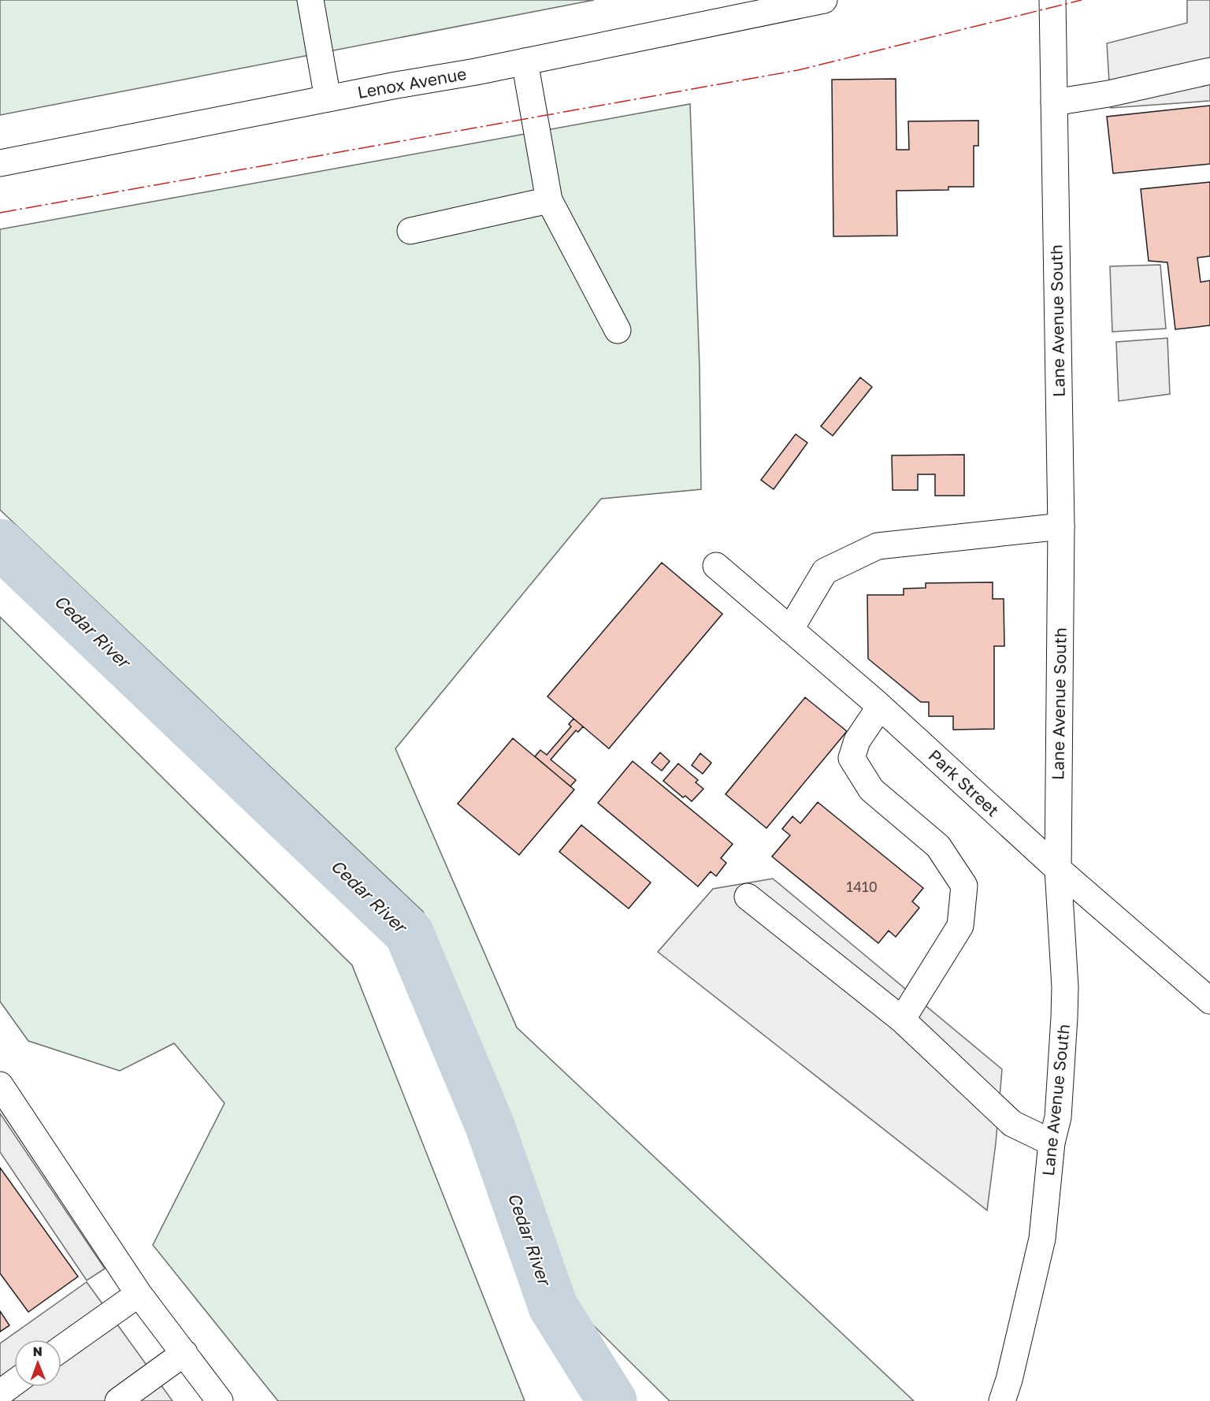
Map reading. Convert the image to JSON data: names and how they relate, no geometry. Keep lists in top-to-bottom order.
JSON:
{
  "streets": {
    "main road": ["Lenox Avenue", "Lane Avenue South", "Park Street"]
  },
  "crossings": [
    ["Lane Avenue South", "Park Street"]
  ],
  "water": ["Cedar River"],
  "house_numbers": ["1410"],
  "north": "top"
}
